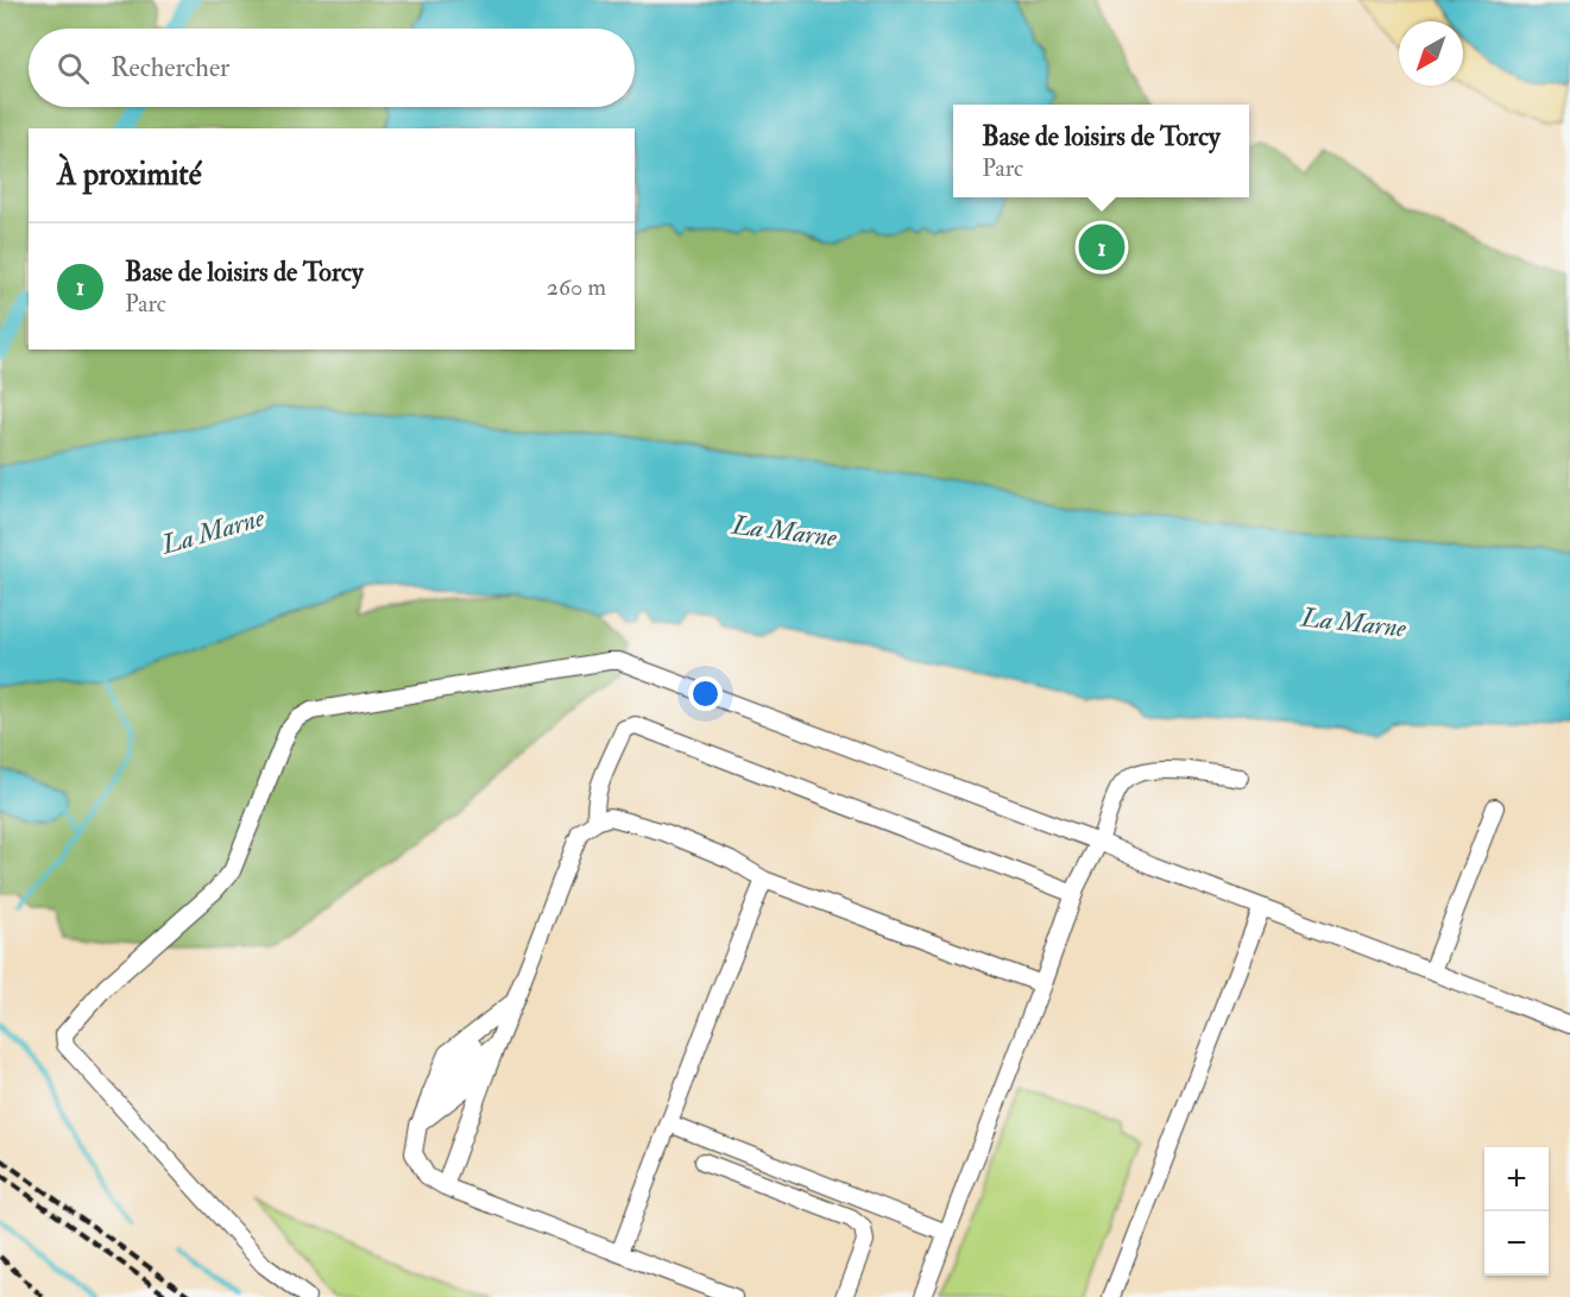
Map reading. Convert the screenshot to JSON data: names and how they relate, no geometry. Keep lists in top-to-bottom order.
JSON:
{
  "water": ["La Marne"],
  "north": "bottom left",
  "page": {
    "search": "Rechercher",
    "popup": ["Base de loisirs de Torcy", "Parc"],
    "heading": "À proximité",
    "pins": "1",
    "list": [
      {
        "mark": "1",
        "name": "Base de loisirs de Torcy",
        "note": "Parc",
        "value": "260 m"
      }
    ],
    "map_buttons": ["+", "−"]
  }
}
